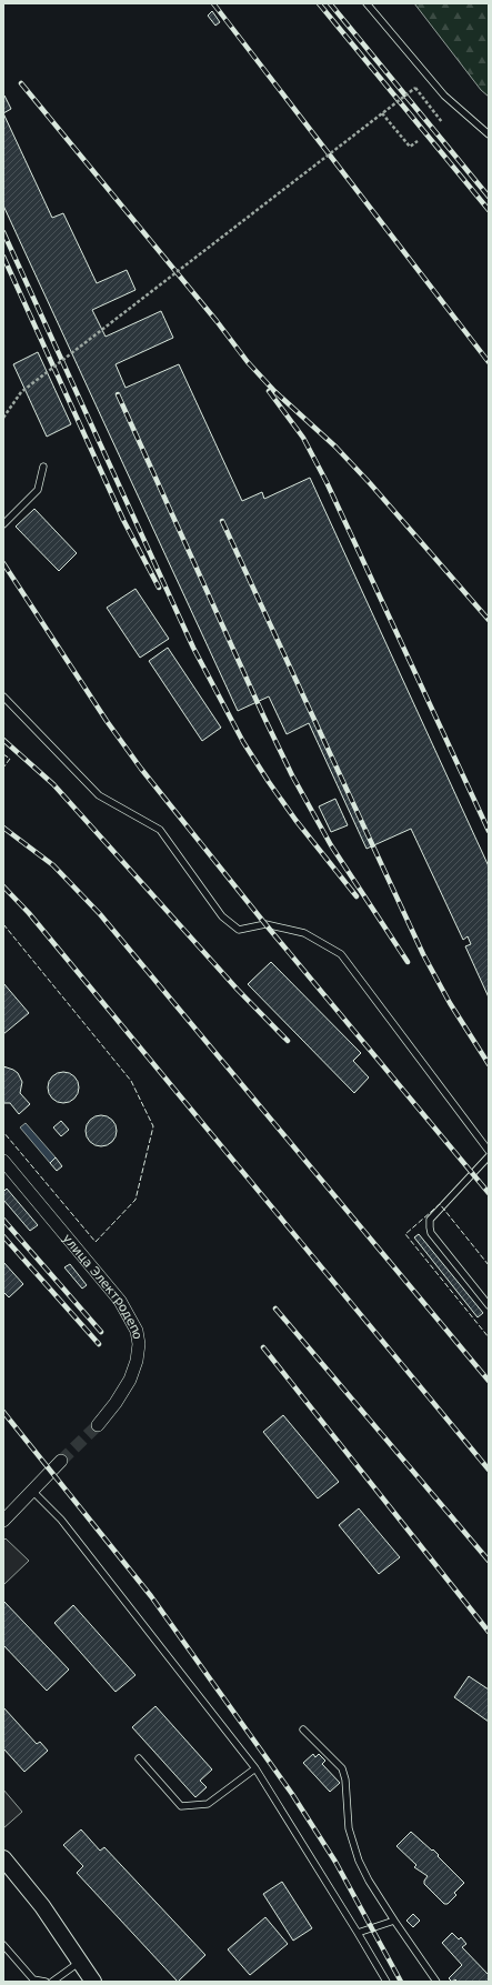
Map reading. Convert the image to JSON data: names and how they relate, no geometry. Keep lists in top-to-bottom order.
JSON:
{
  "streets": {
    "street": ["улица Электродепо"]
  }
}
